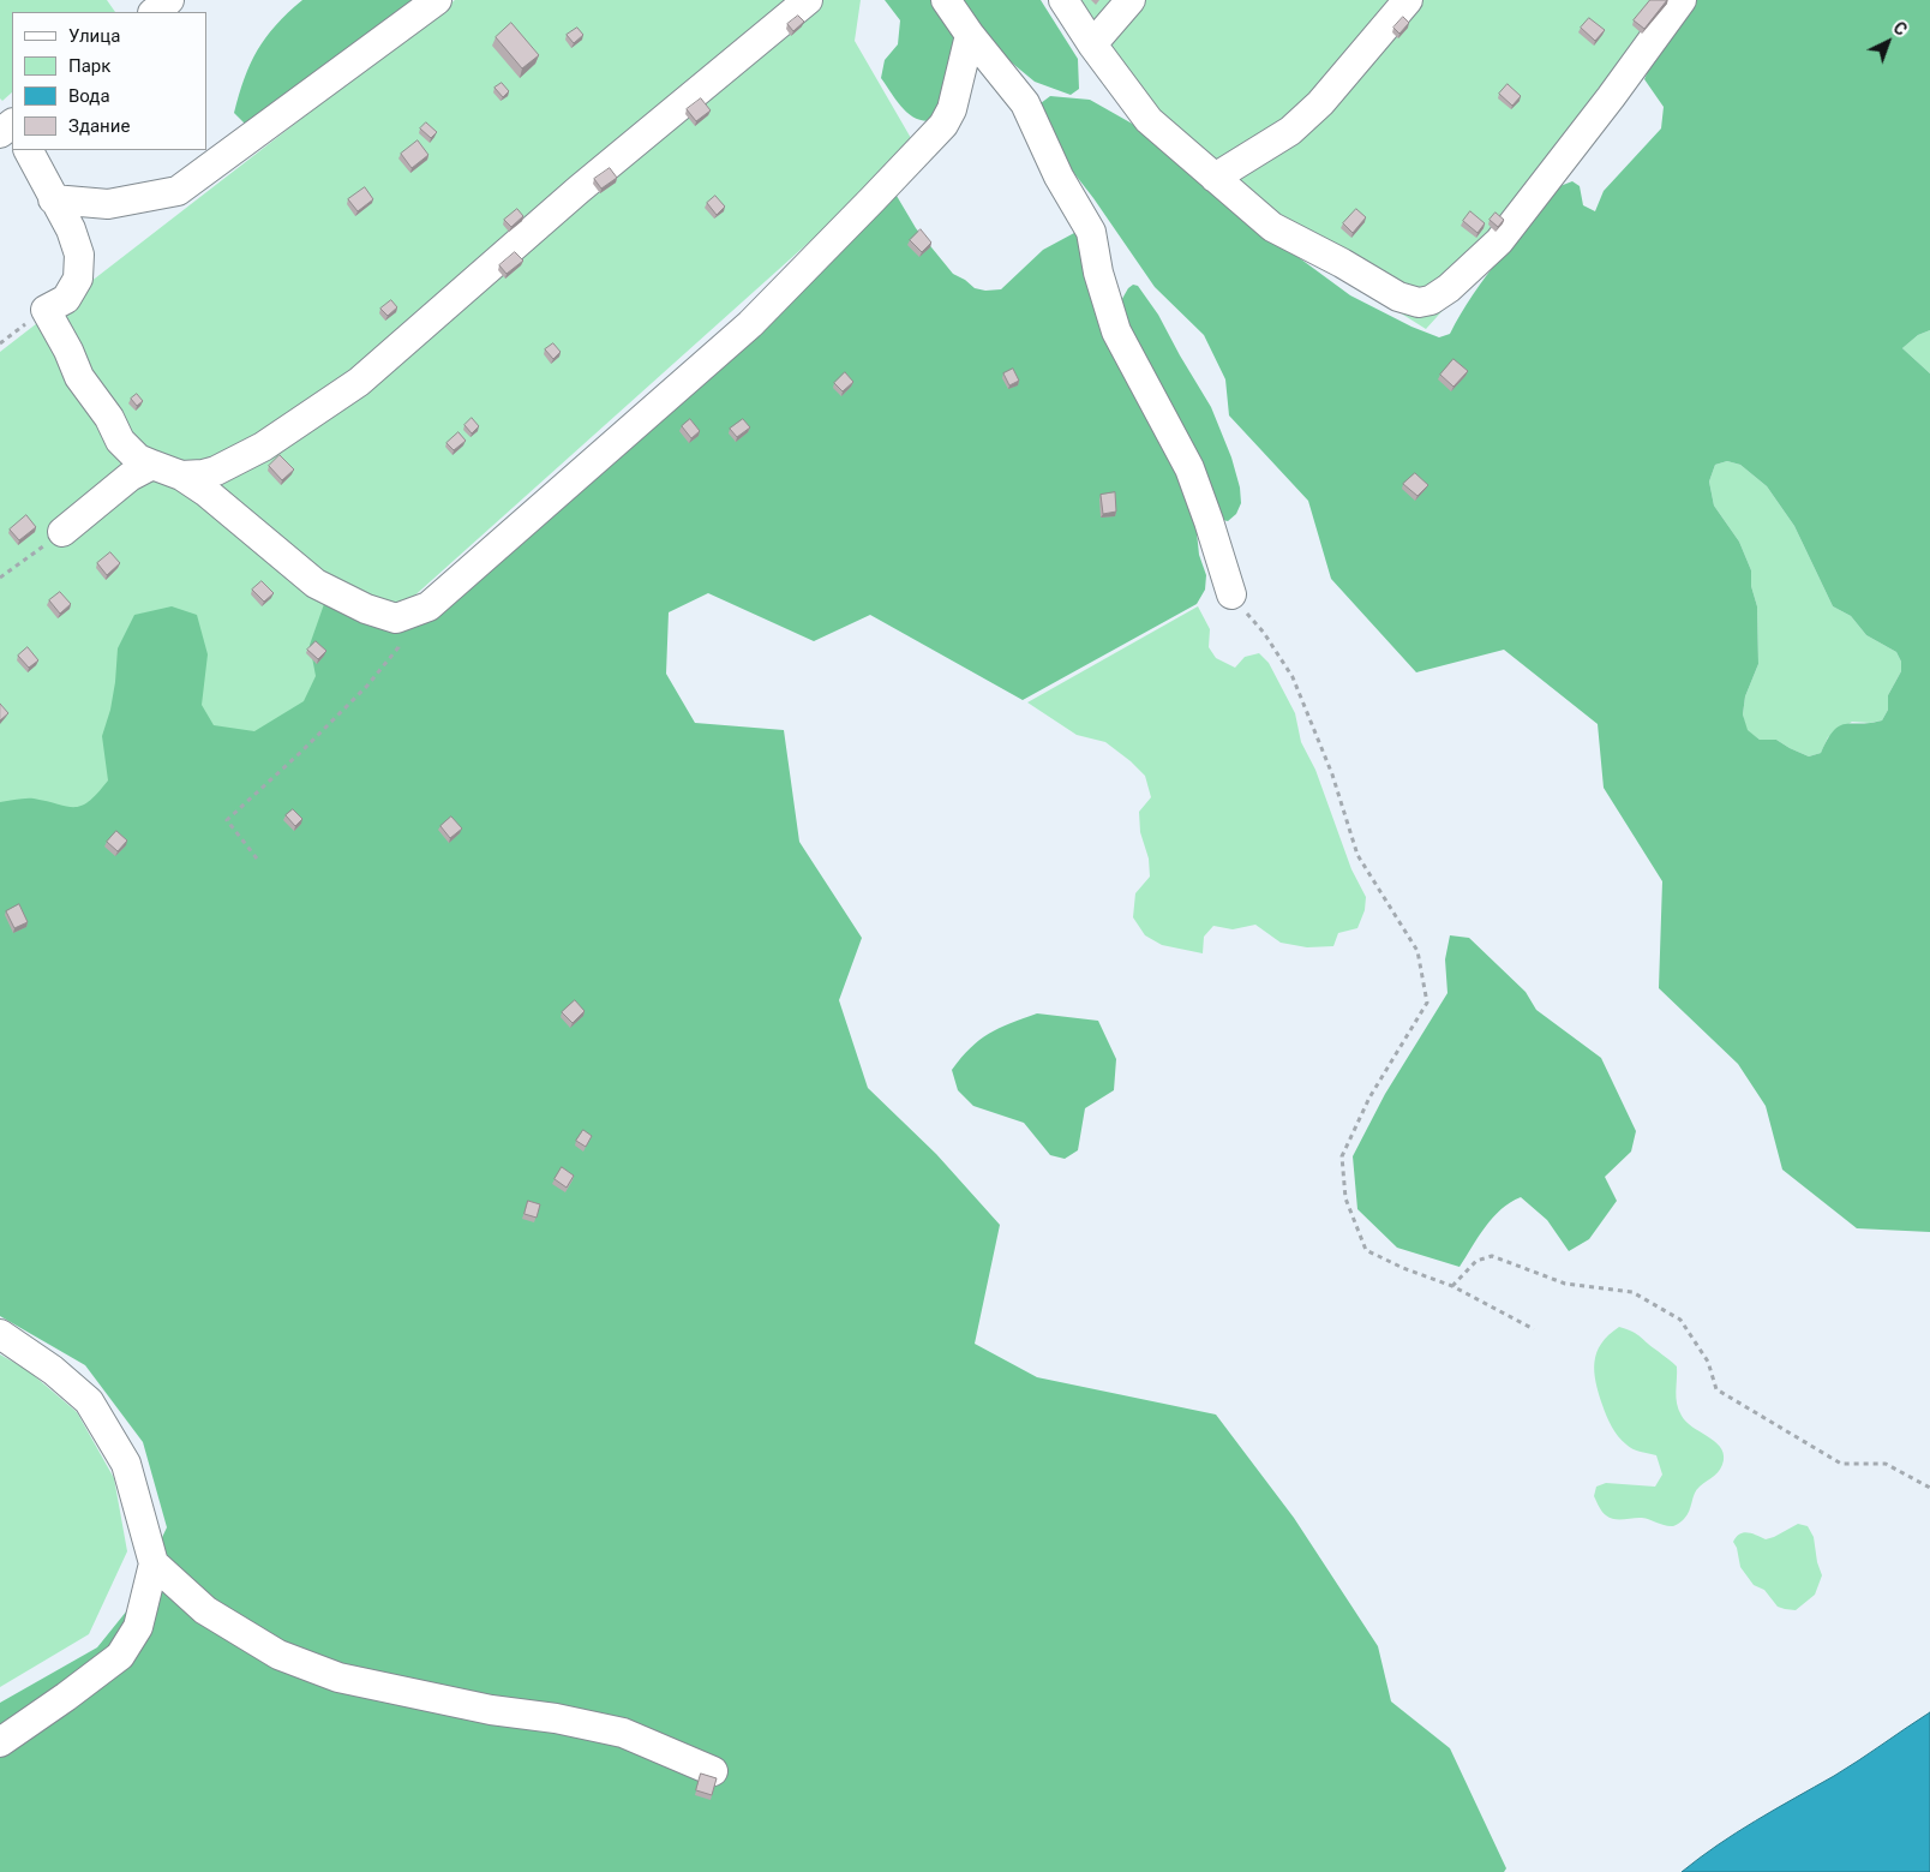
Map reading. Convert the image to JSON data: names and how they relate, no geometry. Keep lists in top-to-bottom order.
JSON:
{
  "legend": [
    "Улица",
    "Парк",
    "Вода",
    "Здание"
  ],
  "north": "top right"
}
